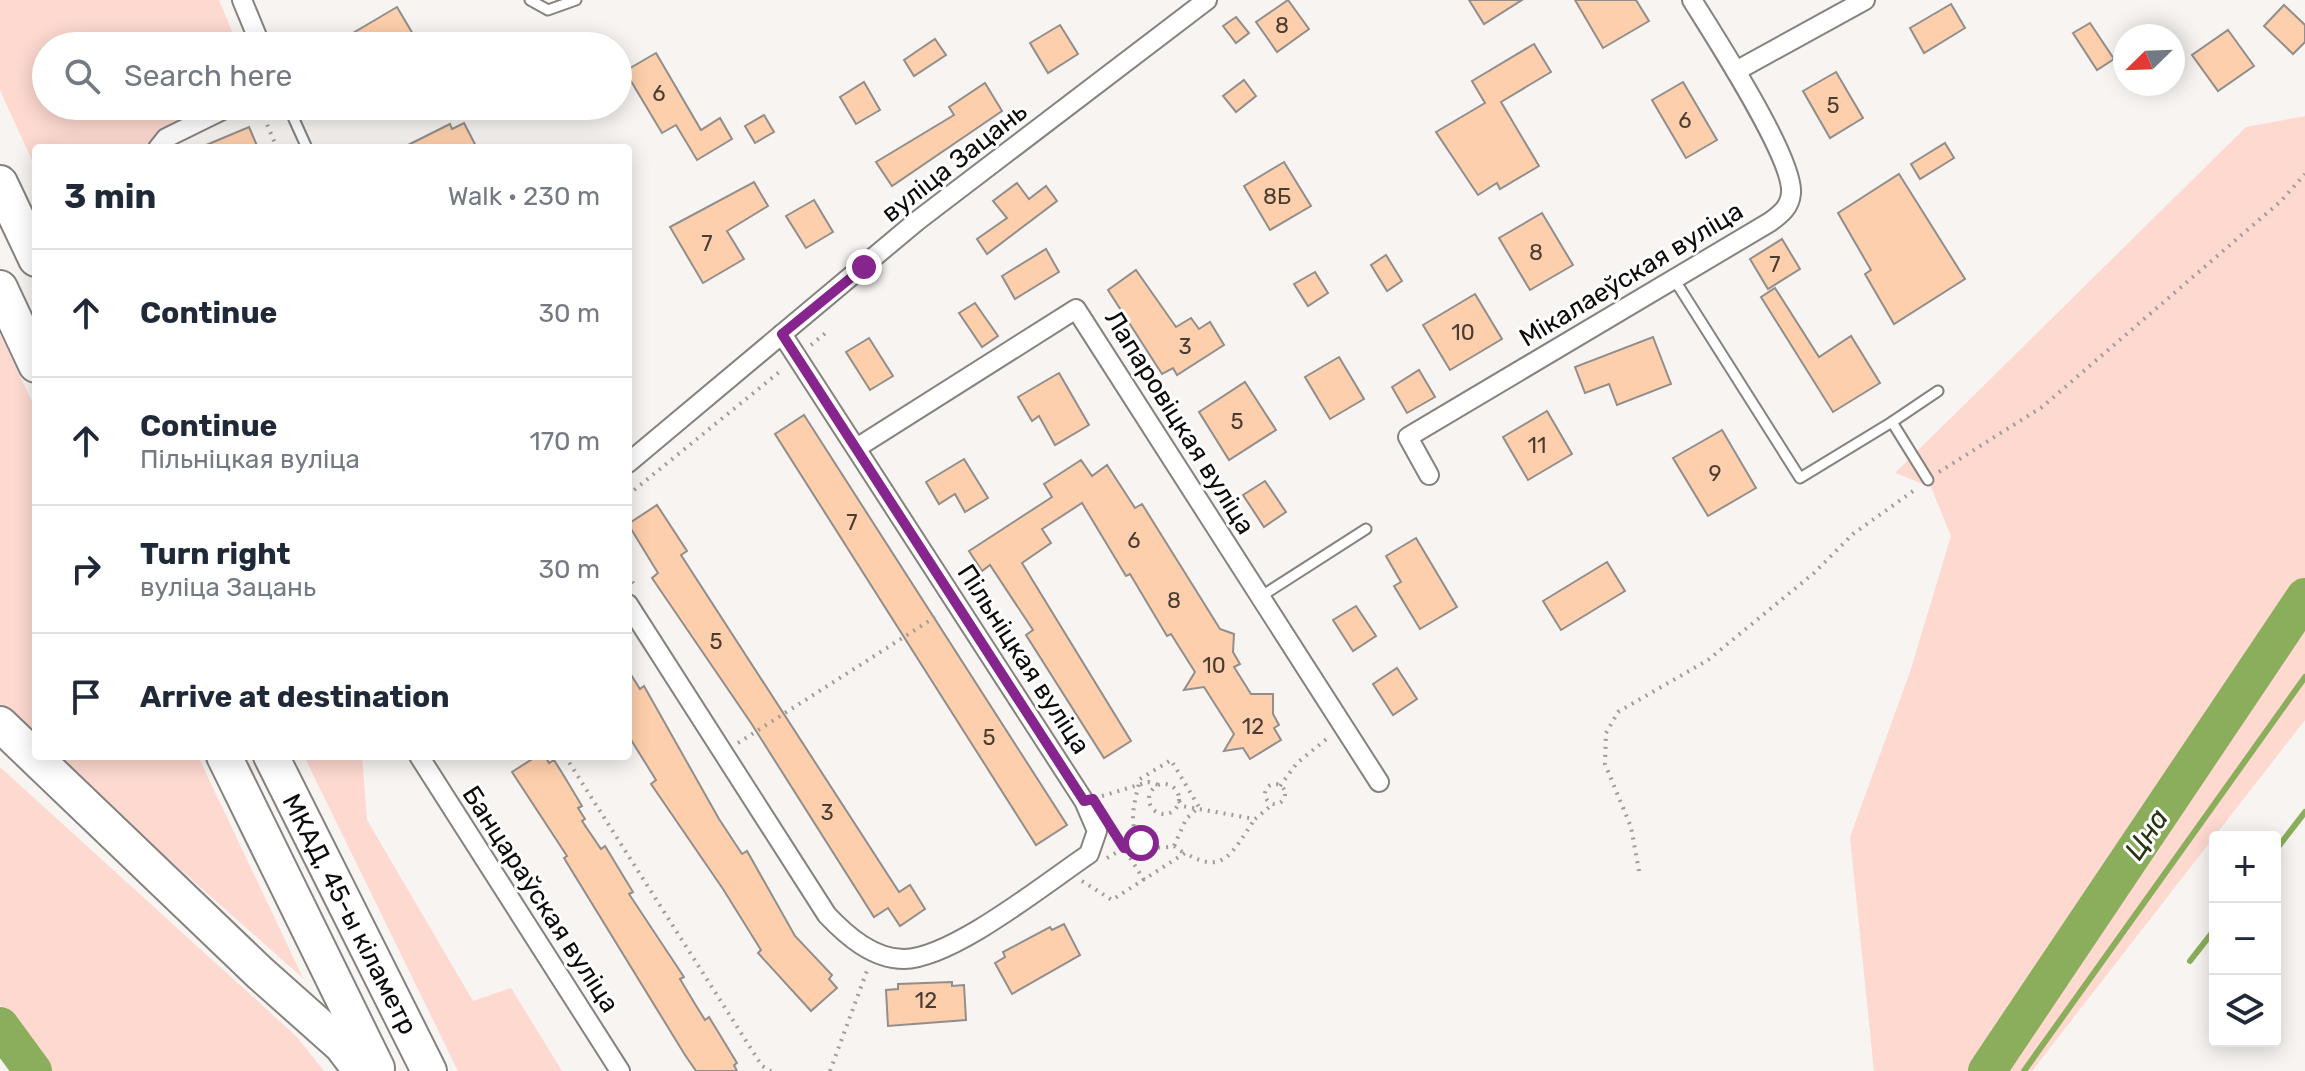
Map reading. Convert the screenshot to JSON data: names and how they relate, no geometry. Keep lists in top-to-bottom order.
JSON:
{
  "streets": {
    "highway": ["МКАД, 45-ы кіламетр"],
    "street": [
      "вуліца Зацань",
      "Мікалаеўская вуліца",
      "Лапаровіцкая вуліца",
      "Пільніцкая вуліца",
      "Банцараўская вуліца"
    ]
  },
  "crossings": [
    ["вуліца Зацань", "Пільніцкая вуліца"],
    ["Лапаровіцкая вуліца", "Пільніцкая вуліца"]
  ],
  "water": ["Цна"],
  "house_numbers": [
    "8",
    "6",
    "5",
    "6",
    "8Б",
    "7",
    "8",
    "7",
    "10",
    "3",
    "5",
    "11",
    "9",
    "7",
    "6",
    "8",
    "5",
    "10",
    "12",
    "5",
    "3",
    "12"
  ],
  "north": "bottom left",
  "page": {
    "search": "Search here",
    "heading": ["3 min", "Walk · 230 m"],
    "list": [
      ["Continue", "30 m"],
      ["Continue", "Пільніцкая вуліца", "170 m"],
      ["Turn right", "вуліца Зацань", "30 m"],
      "Arrive at destination"
    ],
    "map_buttons": ["+", "−"]
  }
}
